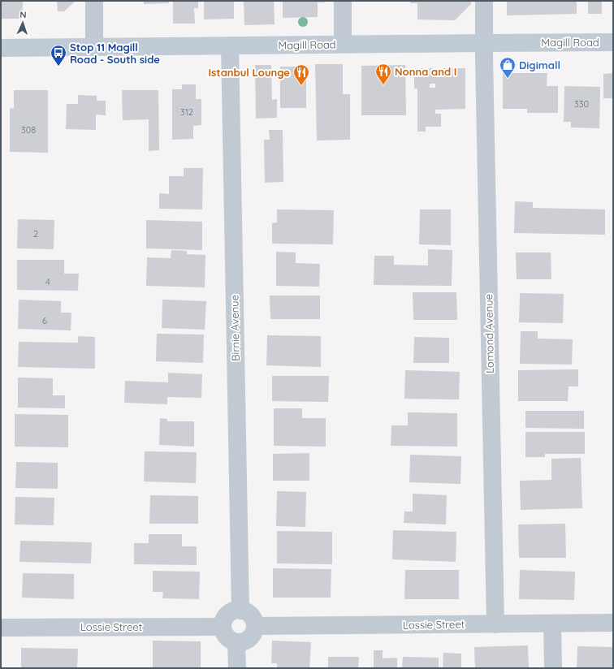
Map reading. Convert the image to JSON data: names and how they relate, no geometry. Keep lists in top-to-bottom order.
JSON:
{
  "streets": {
    "main road": ["Magill Road"],
    "street": ["Birnie Avenue", "Lomond Avenue", "Lossie Street"]
  },
  "crossings": [
    ["Magill Road", "Birnie Avenue"],
    ["Magill Road", "Lomond Avenue"],
    ["Birnie Avenue", "Lossie Street"],
    ["Lomond Avenue", "Lossie Street"]
  ],
  "places": {
    "bus stop": ["Stop 11 Magill Road - South side"],
    "shop": ["Digimall"],
    "restaurant": ["Nonna and I", "Istanbul Lounge"]
  },
  "house_numbers": [
    "330",
    "312",
    "308",
    "2",
    "4",
    "6"
  ],
  "north": "top"
}
